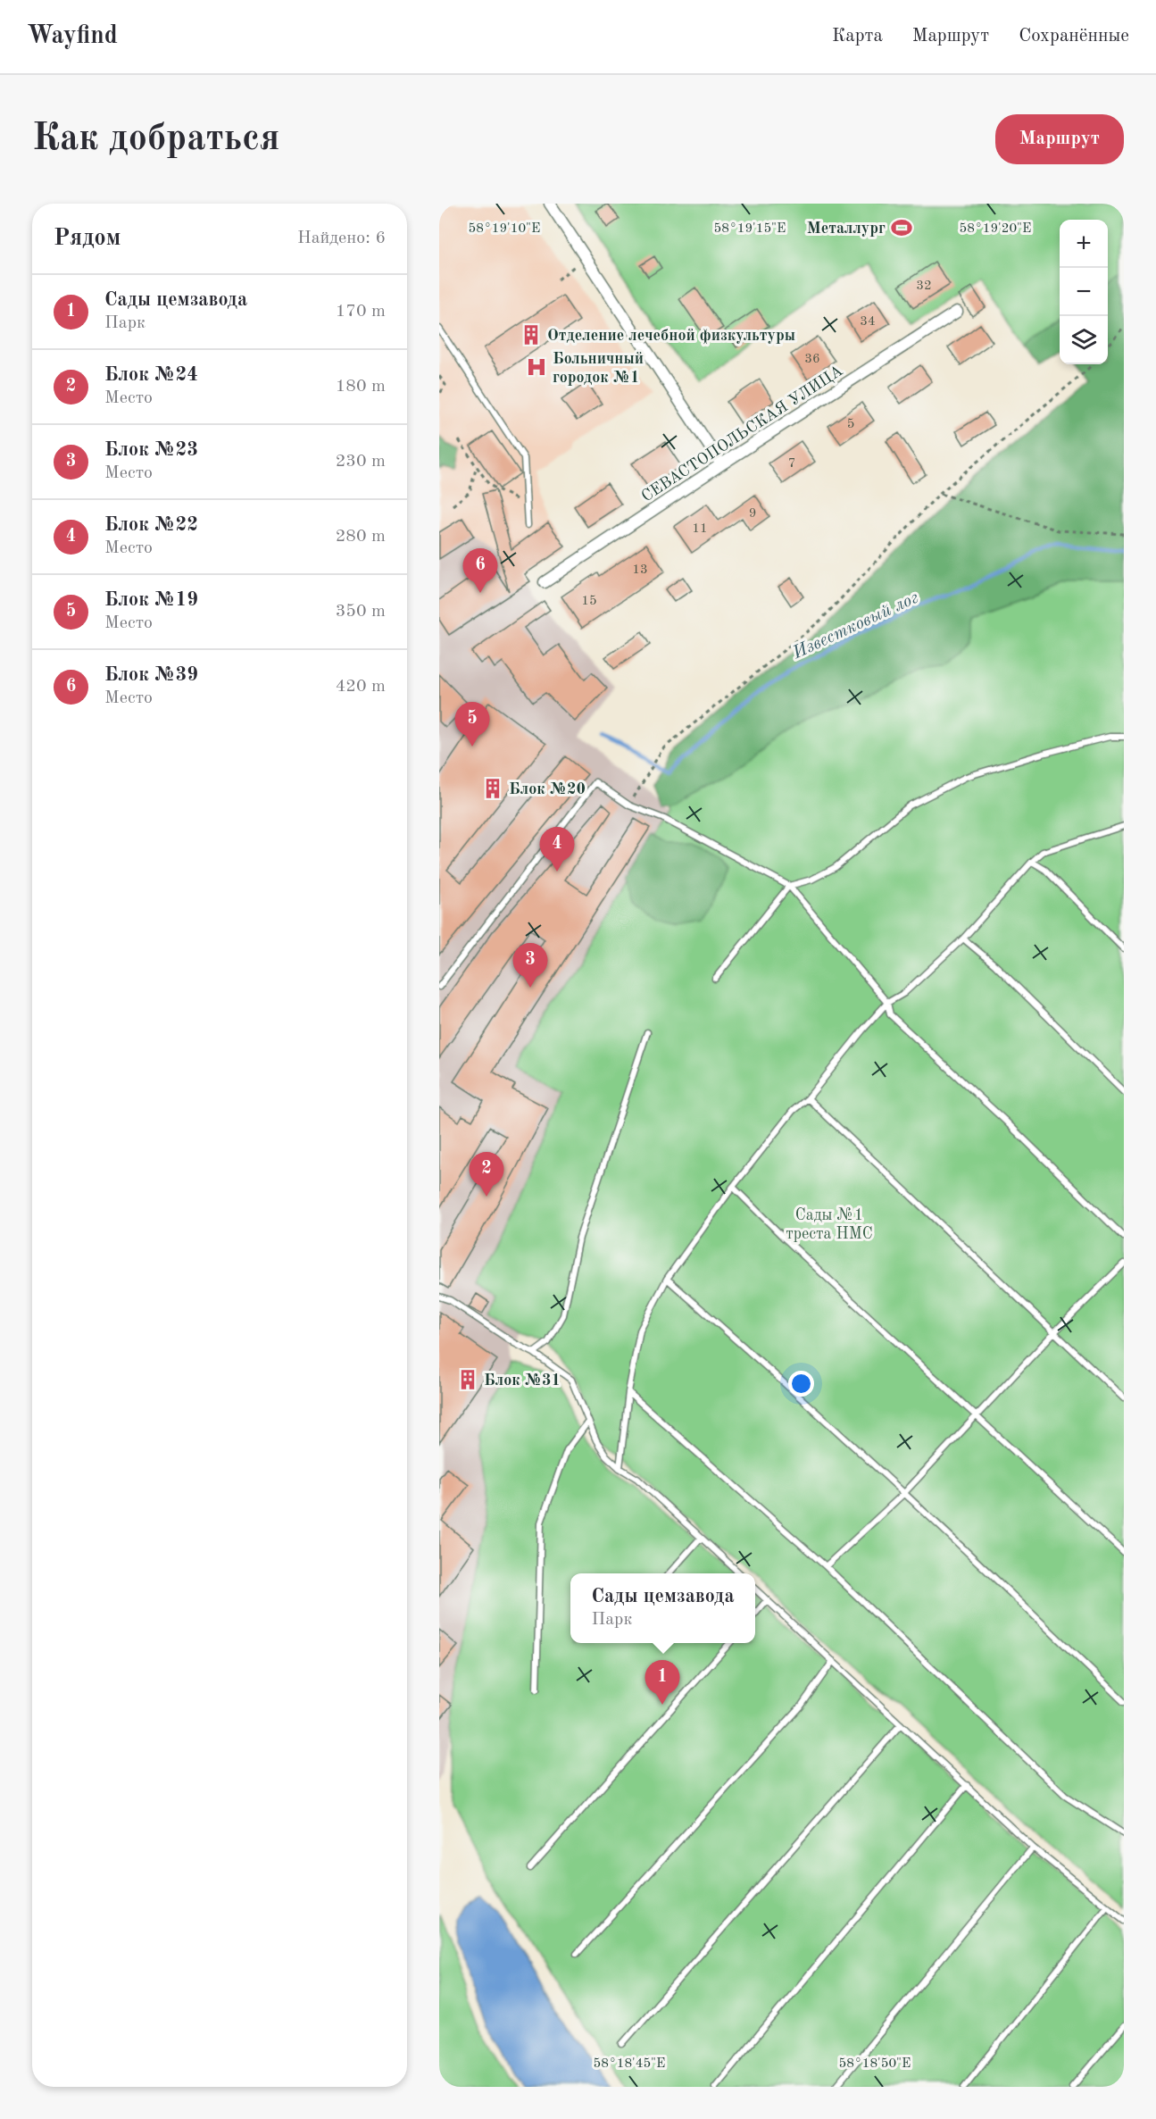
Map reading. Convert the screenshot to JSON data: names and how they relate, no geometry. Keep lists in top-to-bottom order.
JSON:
{
  "streets": {
    "street": ["СЕВАСТОПОЛЬСКАЯ УЛИЦА"]
  },
  "water": ["Известковый лог"],
  "parks": ["Сады №1 треста НМС"],
  "places": {
    "sports": ["Металлург"],
    "building": ["Отделение лечебной физкультуры", "Блок №20", "Блок №31"],
    "hospital": ["Больничный городок №1"]
  },
  "house_numbers": [
    "32",
    "34",
    "36",
    "5",
    "7",
    "9",
    "11",
    "13",
    "15"
  ],
  "page": {
    "header": "Wayfind",
    "nav": ["Карта", "Маршрут", "Сохранённые"],
    "buttons": "Маршрут",
    "title": "Как добраться",
    "heading": ["Рядом", "Найдено: 6"],
    "map_buttons": ["+", "−"],
    "list": [
      {
        "mark": "1",
        "name": "Сады цемзавода",
        "note": "Парк",
        "value": "170 m"
      },
      {
        "mark": "2",
        "name": "Блок №24",
        "note": "Место",
        "value": "180 m"
      },
      {
        "mark": "3",
        "name": "Блок №23",
        "note": "Место",
        "value": "230 m"
      },
      {
        "mark": "4",
        "name": "Блок №22",
        "note": "Место",
        "value": "280 m"
      },
      {
        "mark": "5",
        "name": "Блок №19",
        "note": "Место",
        "value": "350 m"
      },
      {
        "mark": "6",
        "name": "Блок №39",
        "note": "Место",
        "value": "420 m"
      }
    ],
    "pins": [
      "6",
      "5",
      "4",
      "3",
      "2",
      "1"
    ],
    "popup": ["Сады цемзавода", "Парк"]
  },
  "coordinates": [
    "58°19'10\"E",
    "58°19'15\"E",
    "58°19'20\"E",
    "58°18'45\"E",
    "58°18'50\"E"
  ]
}
